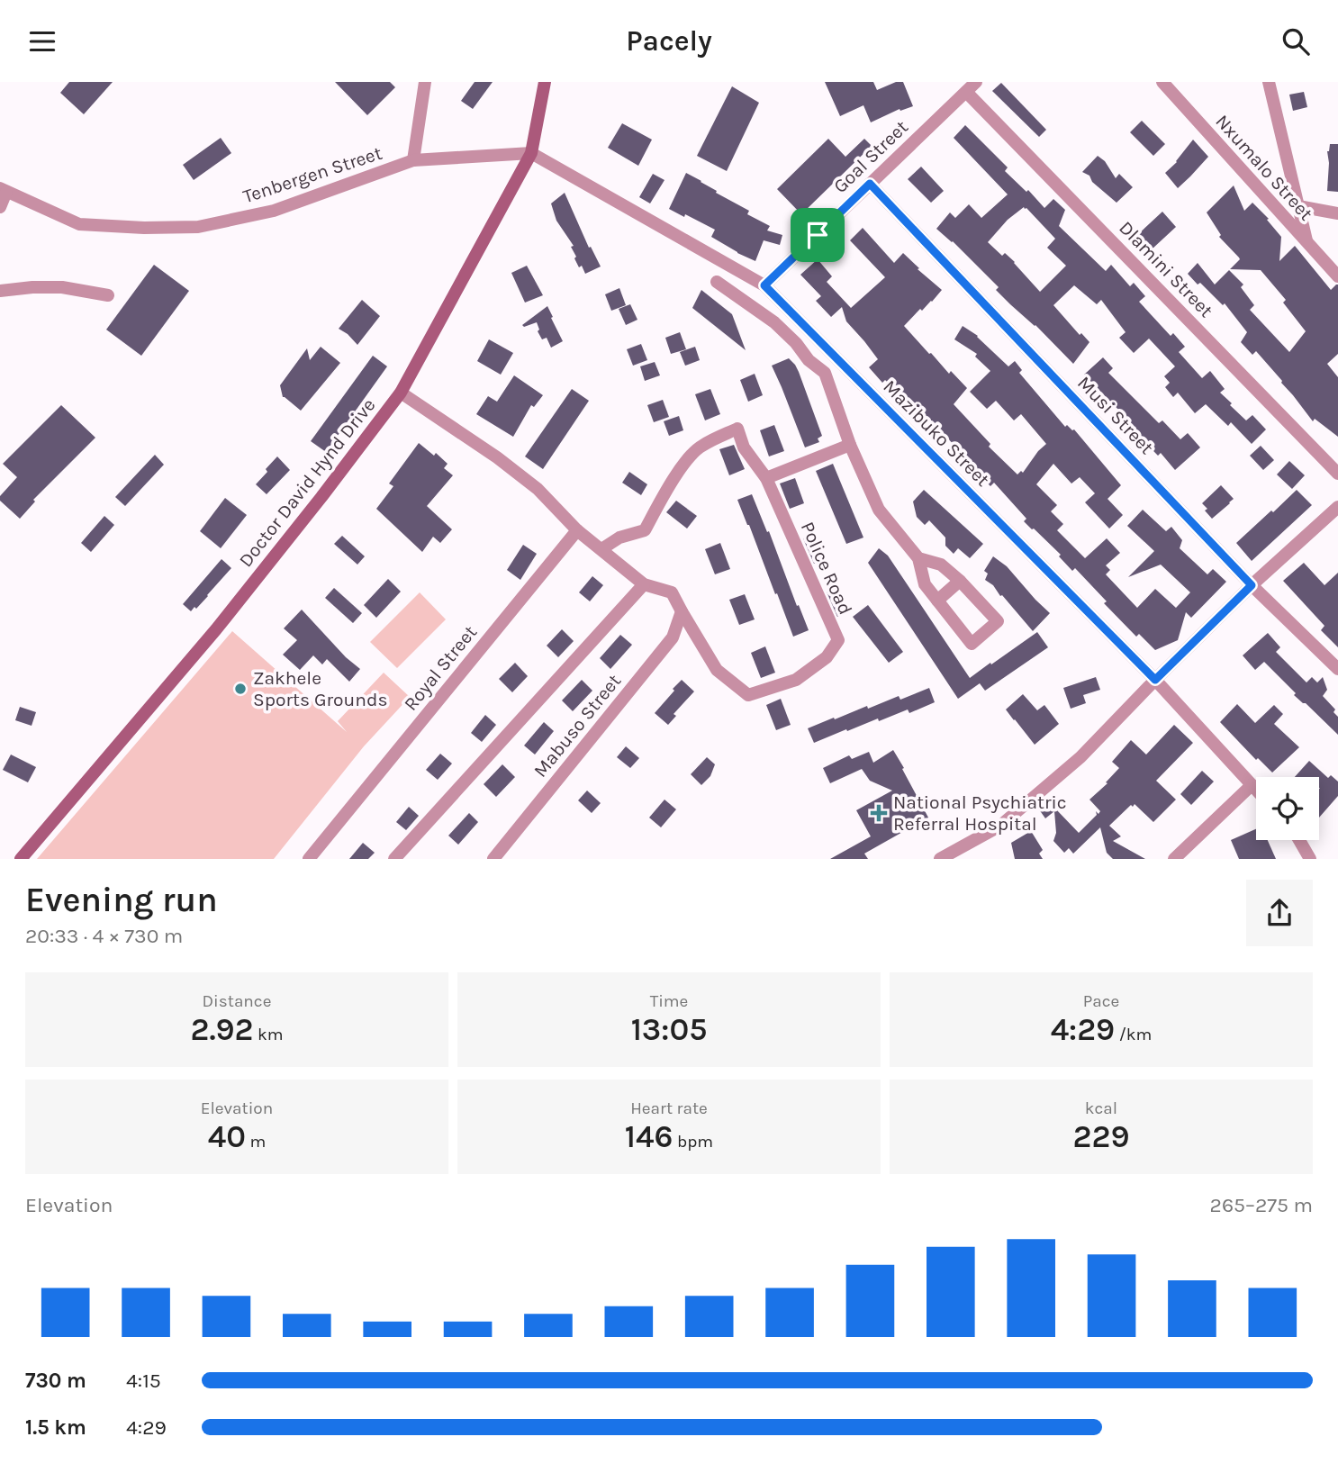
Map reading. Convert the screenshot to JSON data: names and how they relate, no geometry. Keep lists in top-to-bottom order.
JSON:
{
  "streets": {
    "main road": ["Doctor David Hynd Drive"],
    "street": [
      "Goal Street",
      "Nxumalo Street",
      "Tenbergen Street",
      "Dlamini Street",
      "Musi Street",
      "Mazibuko Street",
      "Police Road",
      "Royal Street",
      "Mabuso Street"
    ]
  },
  "crossings": [
    ["Goal Street", "Dlamini Street"],
    ["Goal Street", "Musi Street"],
    ["Goal Street", "Mazibuko Street"],
    ["Tenbergen Street", "Mazibuko Street"],
    ["Tenbergen Street", "Doctor David Hynd Drive"],
    ["Mazibuko Street", "Doctor David Hynd Drive"],
    ["Doctor David Hynd Drive", "Police Road"],
    ["Police Road", "Royal Street"],
    ["Police Road", "Mabuso Street"]
  ],
  "places": {
    "other": ["Zakhele Sports Grounds"],
    "health": ["National Psychiatric Referral Hospital"]
  },
  "page": {
    "header": "Pacely",
    "heading": ["Evening run", "20:33 · 4 × 730 m"],
    "stats": [
      ["Distance", "2.92 km"],
      ["Time", "13:05"],
      ["Pace", "4:29 /km"],
      ["Elevation", "40 m"],
      ["Heart rate", "146 bpm"],
      ["kcal", "229"]
    ],
    "chart": ["Elevation", "265–275 m"],
    "list": [
      {
        "name": "730 m",
        "note": "4:15"
      },
      {
        "name": "1.5 km",
        "note": "4:29"
      }
    ]
  }
}
